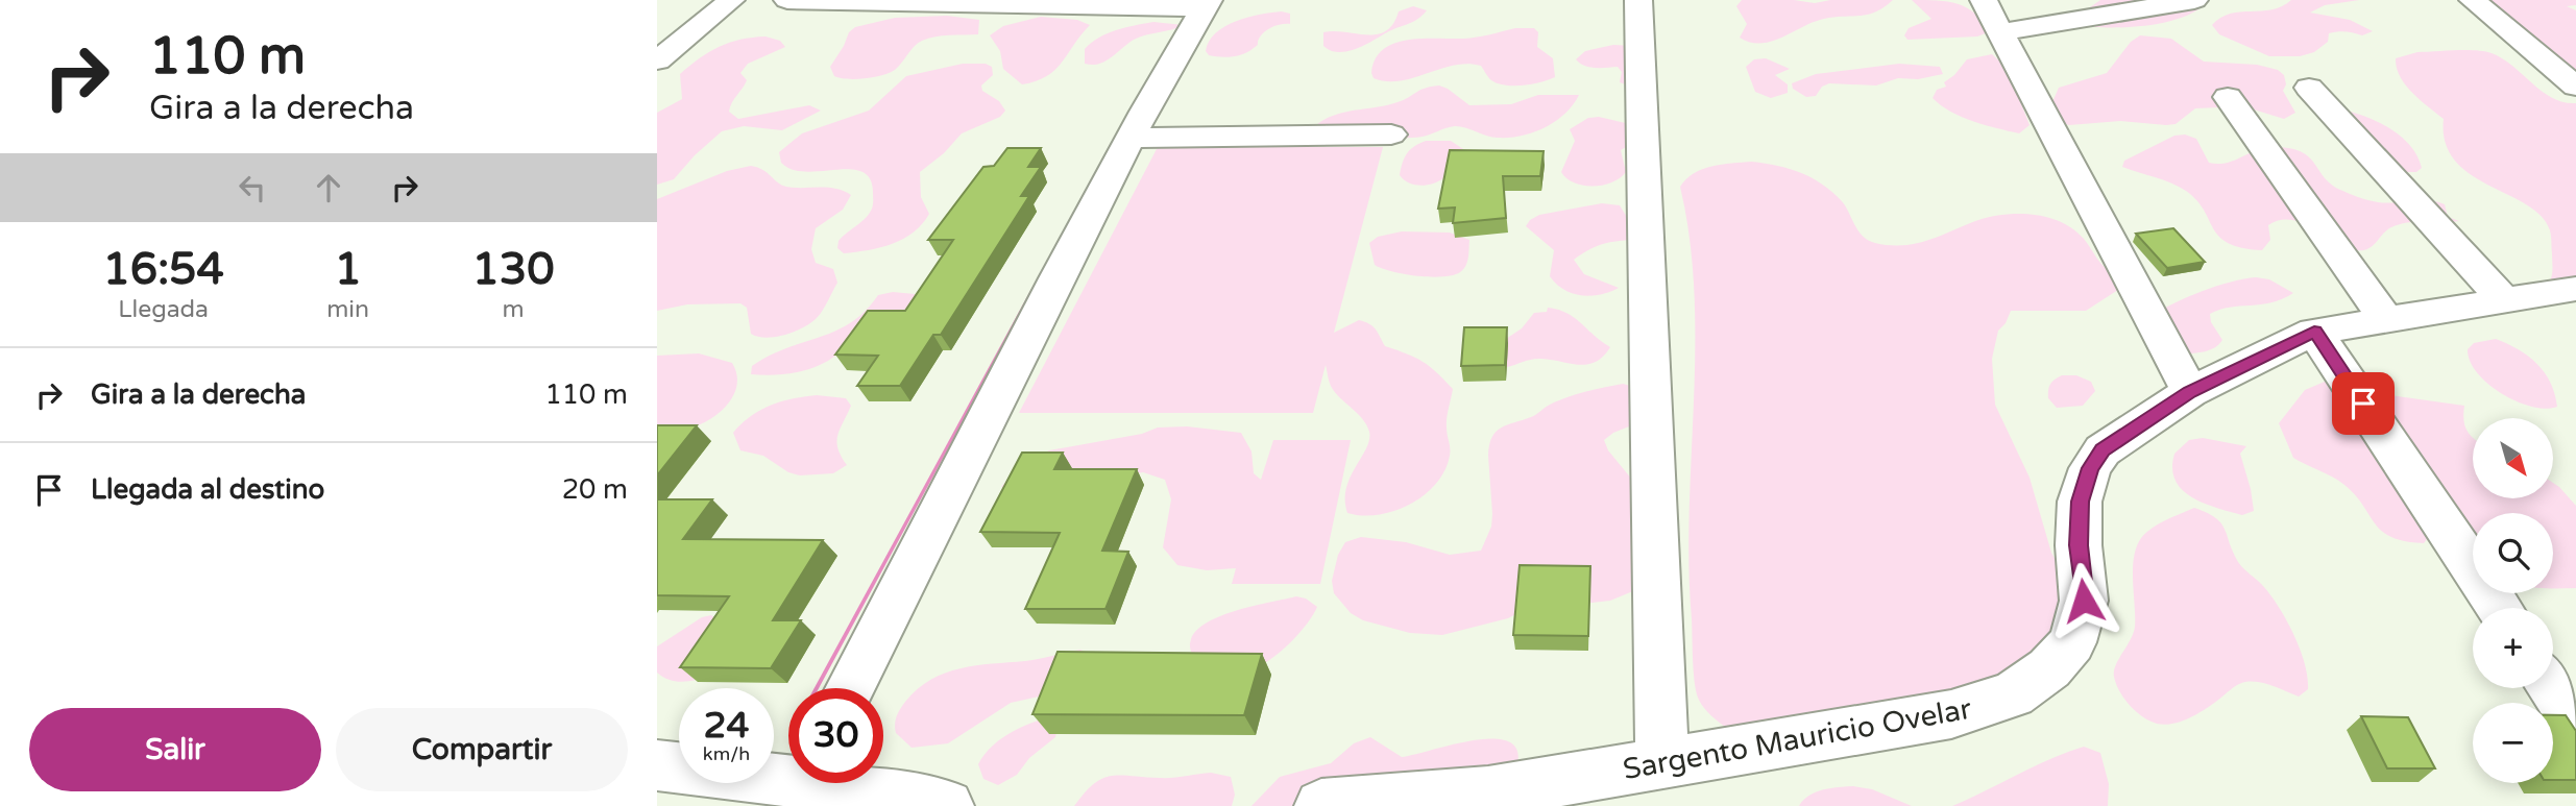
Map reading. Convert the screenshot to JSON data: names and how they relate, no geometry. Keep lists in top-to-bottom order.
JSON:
{
  "streets": {
    "street": ["Sargento Mauricio Ovelar"]
  },
  "north": "bottom right",
  "page": {
    "turn": ["110 m", "Gira a la derecha"],
    "eta": [
      "16:54",
      "Llegada",
      "1",
      "min",
      "130",
      "m"
    ],
    "list": [
      {
        "name": "Gira a la derecha",
        "value": "110 m"
      },
      {
        "name": "Llegada al destino",
        "value": "20 m"
      }
    ],
    "map_buttons": ["+", "−"],
    "speed": "24 km/h",
    "limit": "30",
    "buttons": ["Salir", "Compartir"]
  }
}
